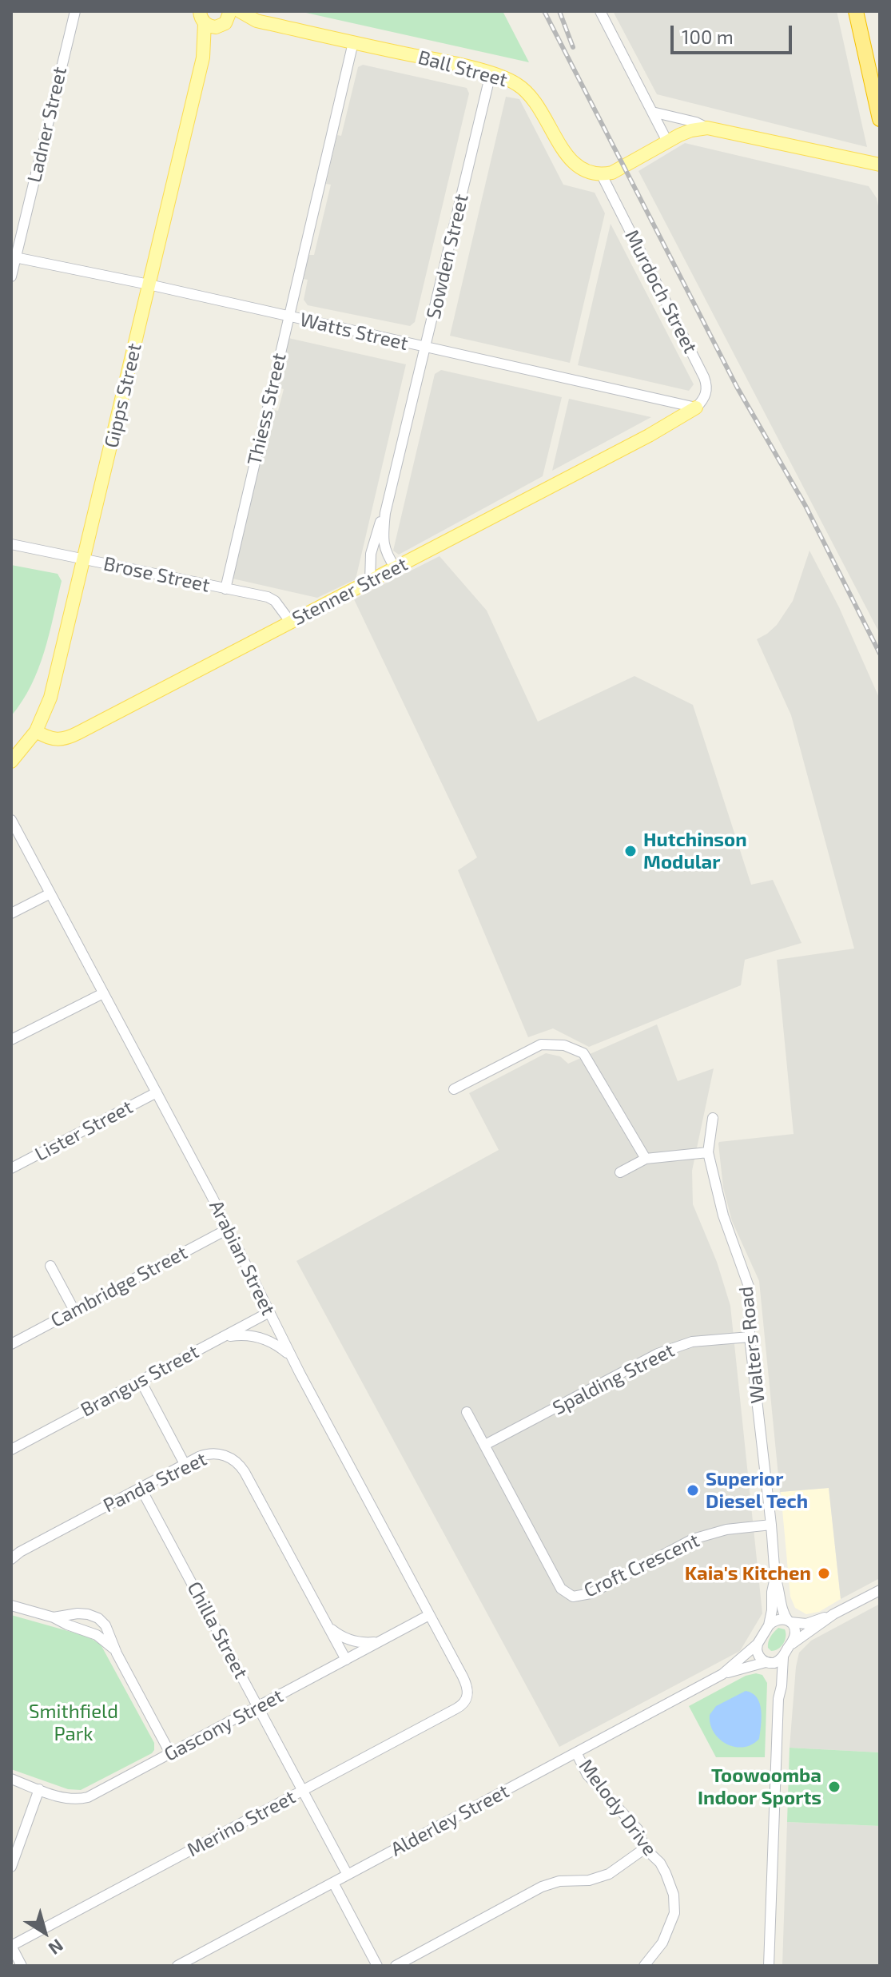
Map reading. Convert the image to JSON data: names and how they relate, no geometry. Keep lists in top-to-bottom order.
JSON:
{
  "streets": {
    "main road": ["Ball Street", "Gipps Street", "Stenner Street"],
    "street": [
      "Ladner Street",
      "Sowden Street",
      "Murdoch Street",
      "Watts Street",
      "Thiess Street",
      "Brose Street",
      "Lister Street",
      "Arabian Street",
      "Cambridge Street",
      "Walters Road",
      "Spalding Street",
      "Brangus Street",
      "Panda Street",
      "Croft Crescent",
      "Chilla Street",
      "Gascony Street",
      "Melody Drive",
      "Alderley Street",
      "Merino Street"
    ]
  },
  "crossings": [
    ["Ball Street", "Sowden Street"],
    ["Ball Street", "Murdoch Street"],
    ["Ball Street", "Gipps Street"],
    ["Ball Street", "Thiess Street"],
    ["Ladner Street", "Watts Street"],
    ["Sowden Street", "Watts Street"],
    ["Sowden Street", "Stenner Street"],
    ["Murdoch Street", "Watts Street"],
    ["Murdoch Street", "Stenner Street"],
    ["Watts Street", "Gipps Street"],
    ["Watts Street", "Thiess Street"],
    ["Watts Street", "Stenner Street"],
    ["Gipps Street", "Brose Street"],
    ["Gipps Street", "Stenner Street"],
    ["Thiess Street", "Brose Street"],
    ["Brose Street", "Stenner Street"],
    ["Lister Street", "Arabian Street"],
    ["Arabian Street", "Cambridge Street"],
    ["Arabian Street", "Brangus Street"],
    ["Arabian Street", "Gascony Street"],
    ["Arabian Street", "Merino Street"],
    ["Walters Road", "Spalding Street"],
    ["Walters Road", "Croft Crescent"],
    ["Walters Road", "Alderley Street"],
    ["Spalding Street", "Croft Crescent"],
    ["Panda Street", "Chilla Street"],
    ["Panda Street", "Gascony Street"],
    ["Chilla Street", "Gascony Street"],
    ["Chilla Street", "Alderley Street"],
    ["Chilla Street", "Merino Street"],
    ["Melody Drive", "Alderley Street"]
  ],
  "parks": ["Smithfield Park"],
  "places": [
    "Hutchinson Modular",
    "Superior Diesel Tech",
    "Kaia's Kitchen",
    "Toowoomba Indoor Sports"
  ],
  "scale_bar": "100 m",
  "north": "bottom right"
}
